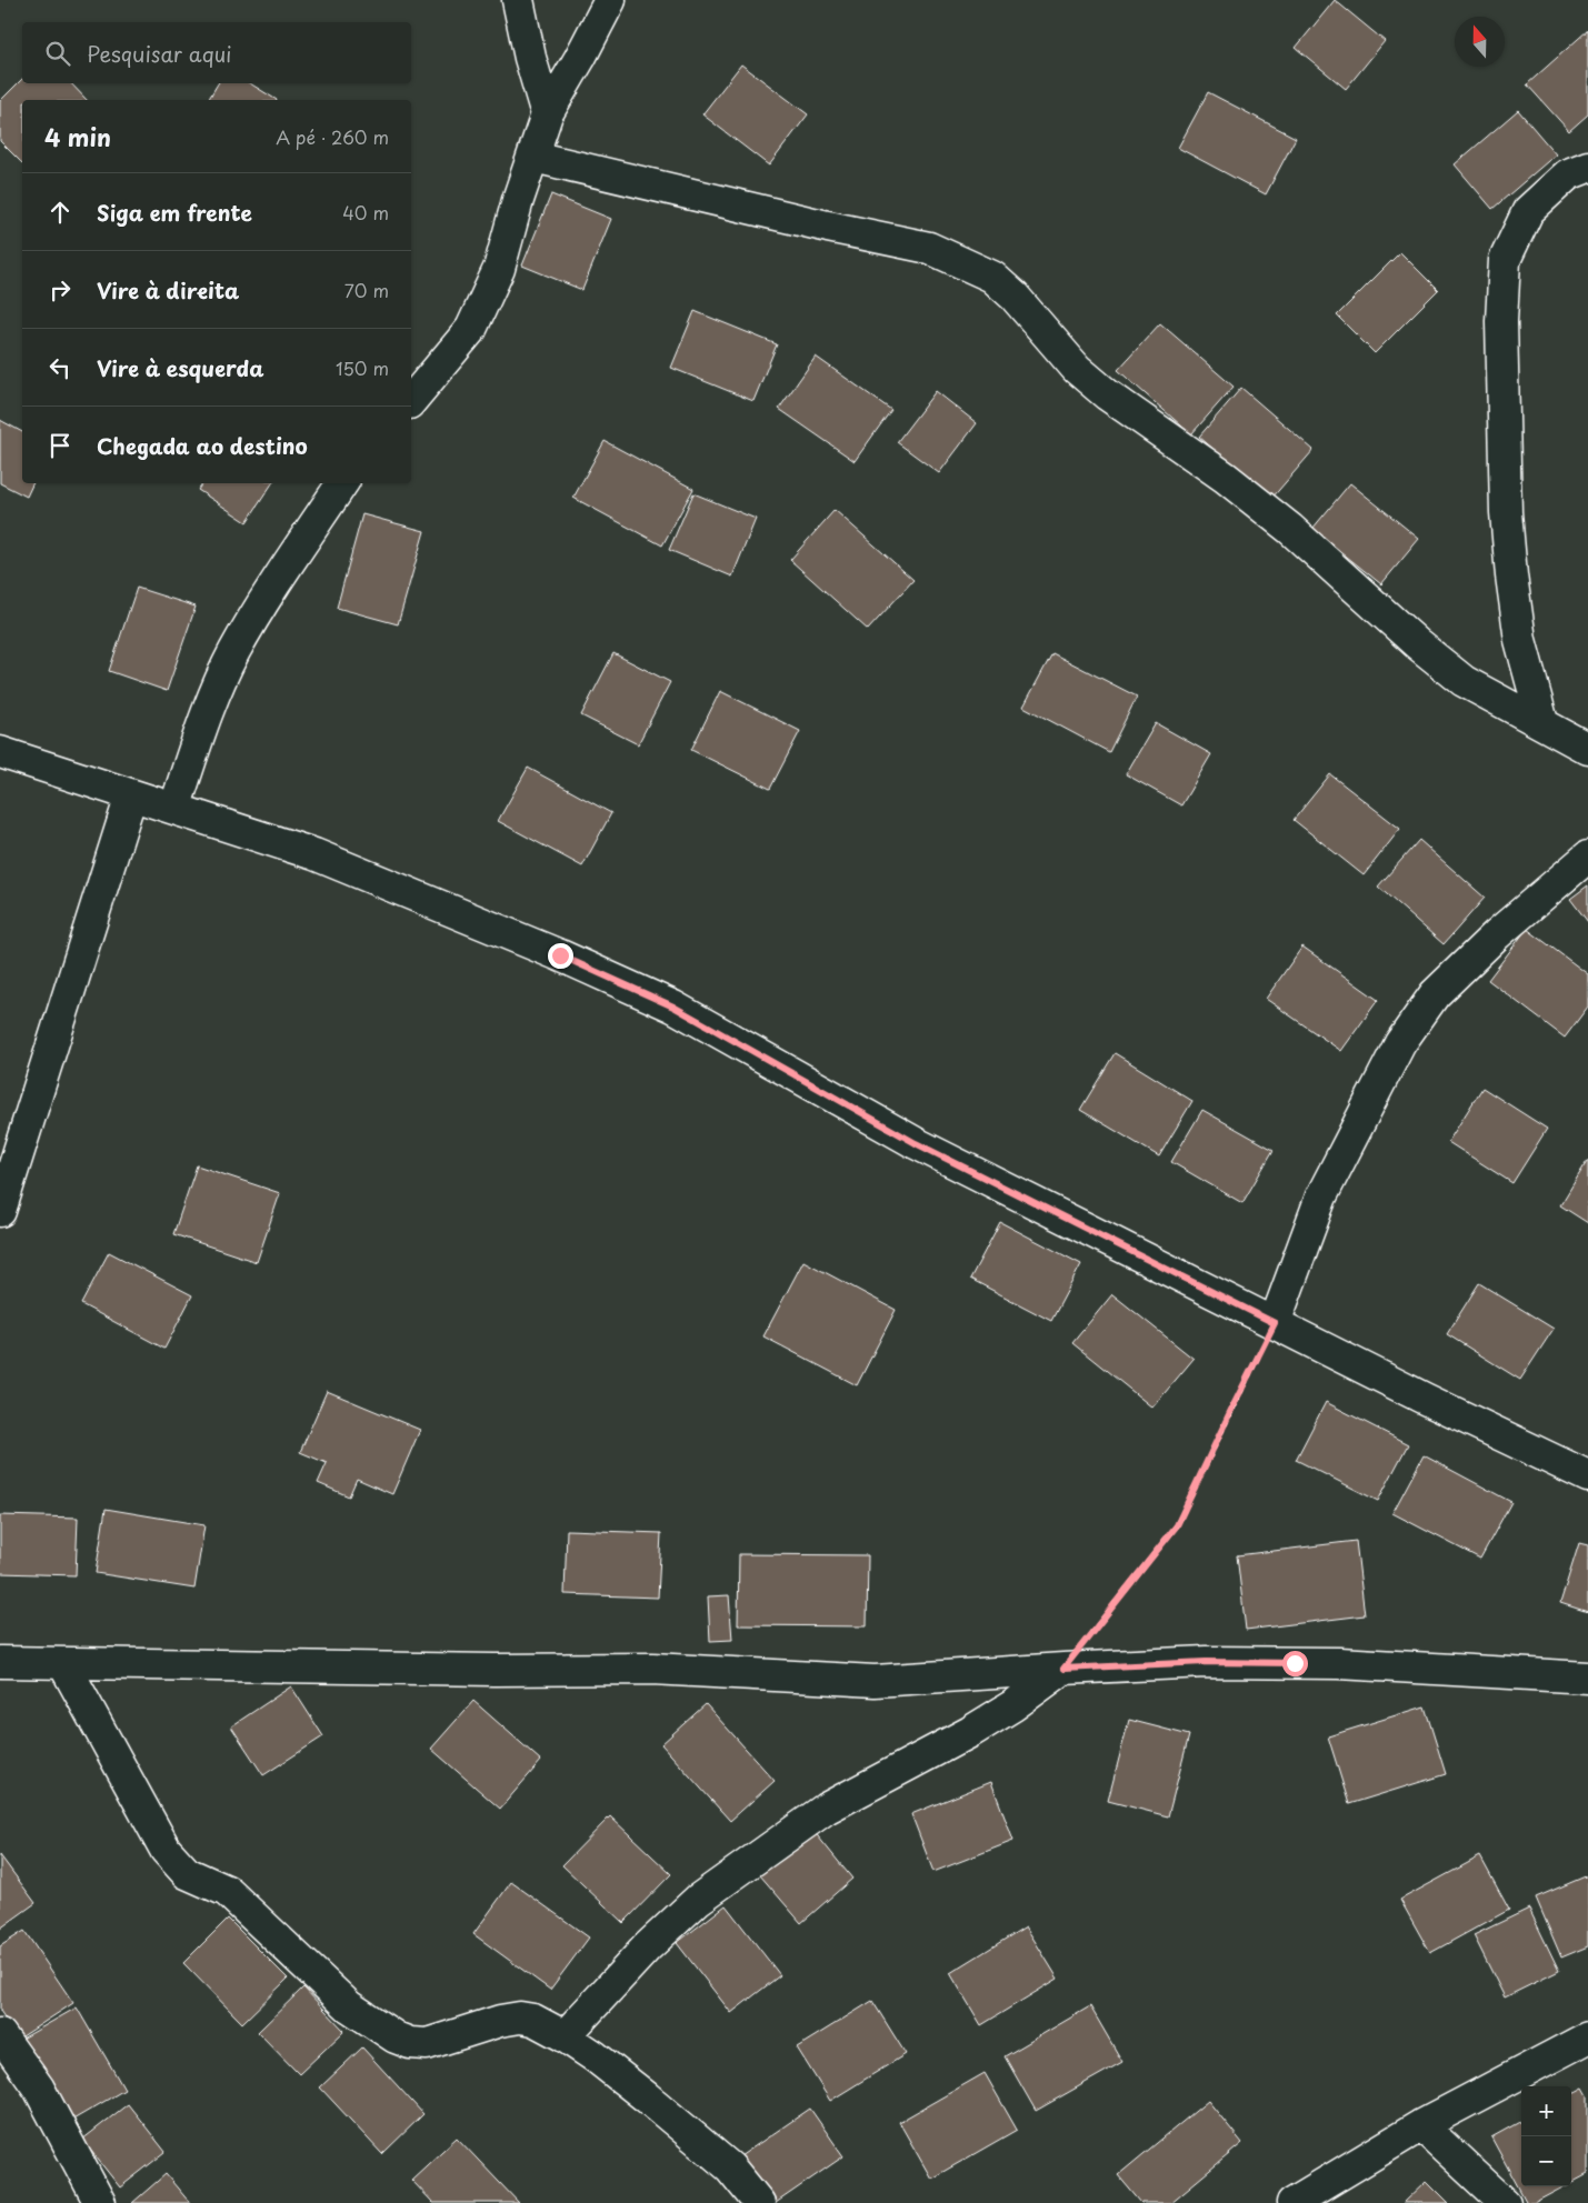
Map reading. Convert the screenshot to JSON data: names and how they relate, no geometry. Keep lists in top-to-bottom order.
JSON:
{
  "north": "top",
  "page": {
    "search": "Pesquisar aqui",
    "heading": ["4 min", "A pé · 260 m"],
    "list": [
      ["Siga em frente", "40 m"],
      ["Vire à direita", "70 m"],
      ["Vire à esquerda", "150 m"],
      "Chegada ao destino"
    ],
    "map_buttons": ["+", "−"]
  }
}
